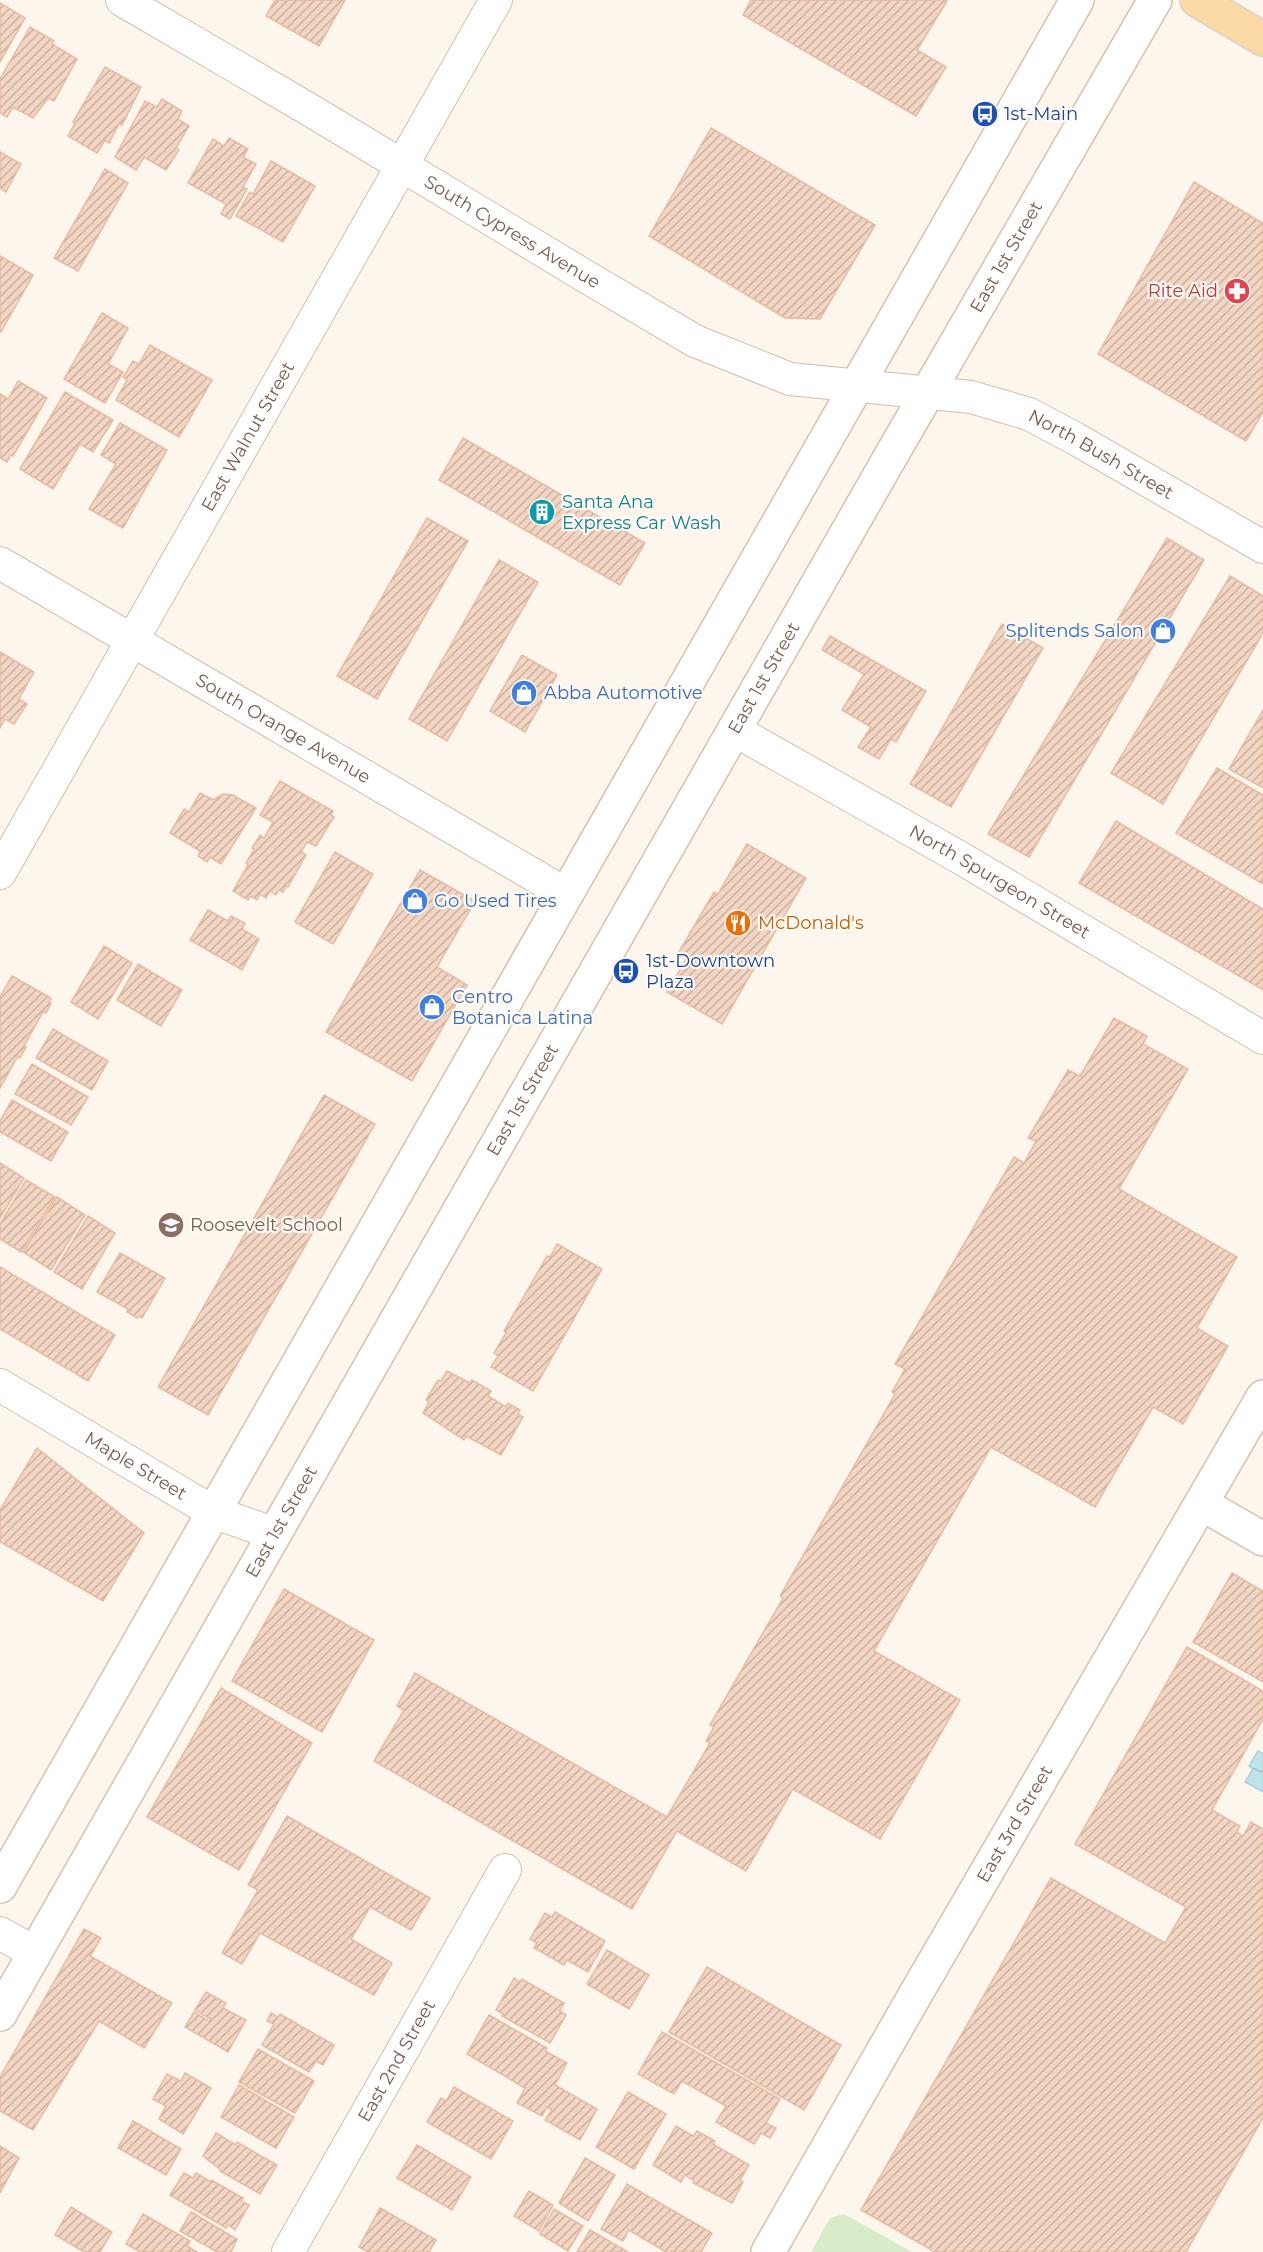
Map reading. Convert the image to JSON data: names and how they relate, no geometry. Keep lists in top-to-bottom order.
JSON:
{
  "streets": {
    "main road": ["East 1st Street", "East 3rd Street"],
    "street": [
      "South Cypress Avenue",
      "East Walnut Street",
      "North Bush Street",
      "South Orange Avenue",
      "North Spurgeon Street",
      "Maple Street",
      "East 2nd Street"
    ]
  },
  "crossings": [
    ["South Cypress Avenue", "East 1st Street"],
    ["South Cypress Avenue", "East Walnut Street"],
    ["South Cypress Avenue", "North Bush Street"],
    ["East 1st Street", "North Bush Street"],
    ["East 1st Street", "North Spurgeon Street"],
    ["East 1st Street", "Maple Street"],
    ["East Walnut Street", "South Orange Avenue"]
  ],
  "places": {
    "bus stop": ["1st-Main", "1st-Downtown Plaza"],
    "pharmacy": ["Rite Aid"],
    "building": ["Santa Ana Express Car Wash"],
    "shop": [
      "Splitends Salon",
      "Abba Automotive",
      "Go Used Tires",
      "Centro Botanica Latina"
    ],
    "restaurant": ["McDonald's"],
    "school or university": ["Roosevelt School"]
  }
}
